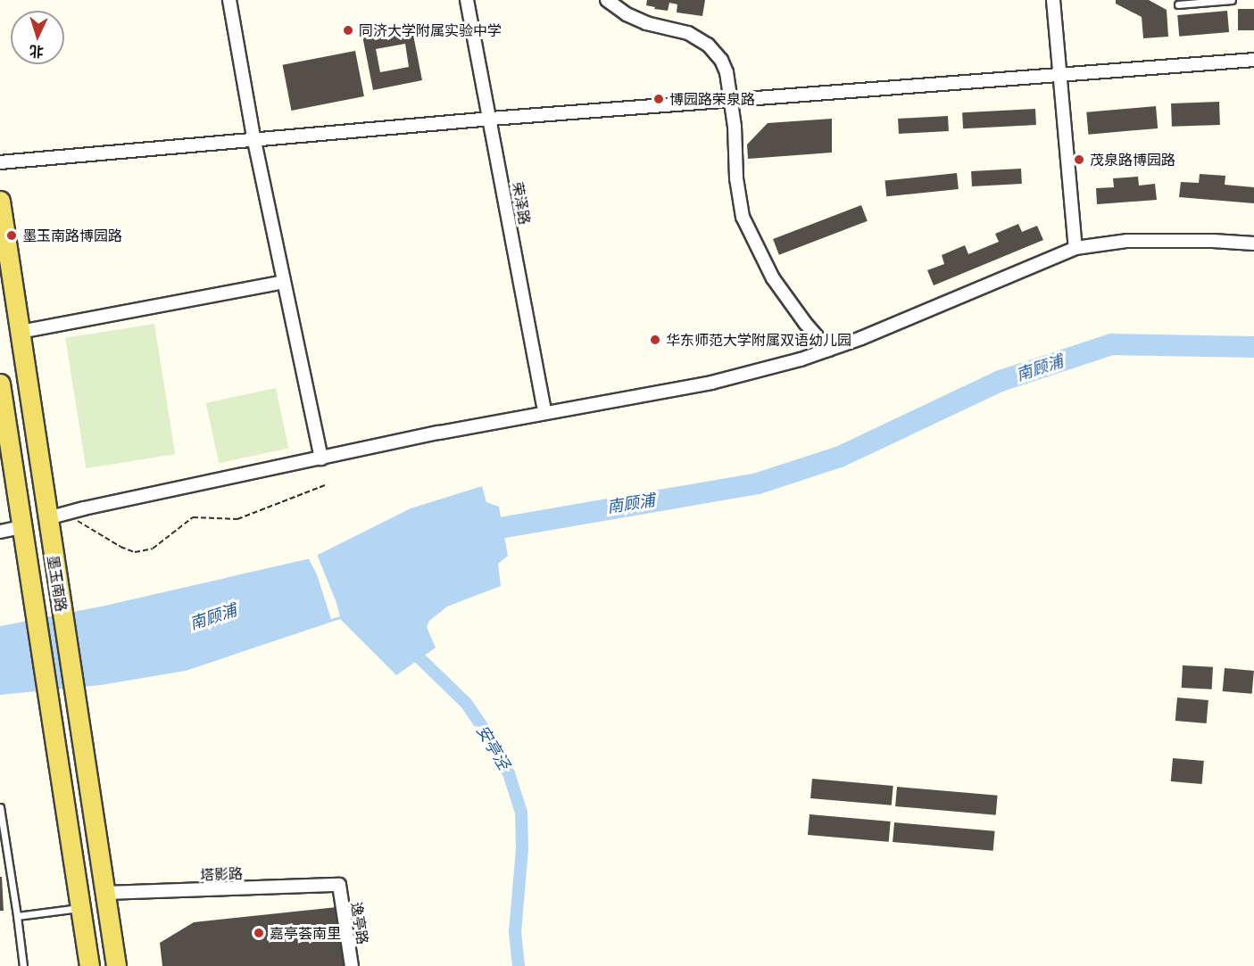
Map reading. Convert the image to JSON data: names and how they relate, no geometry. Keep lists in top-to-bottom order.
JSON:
{
  "streets": {
    "main road": ["墨玉南路"],
    "street": ["荣泽路", "塔影路", "逸亭路"]
  },
  "crossings": [
    ["墨玉南路", "塔影路"],
    ["塔影路", "逸亭路"]
  ],
  "water": ["南顾浦", "安亭泾"],
  "places": [
    "同济大学附属实验中学",
    "博园路荣泉路",
    "茂泉路博园路",
    "墨玉南路博园路",
    "华东师范大学附属双语幼儿园",
    "嘉亭荟南里"
  ],
  "north": "bottom"
}
